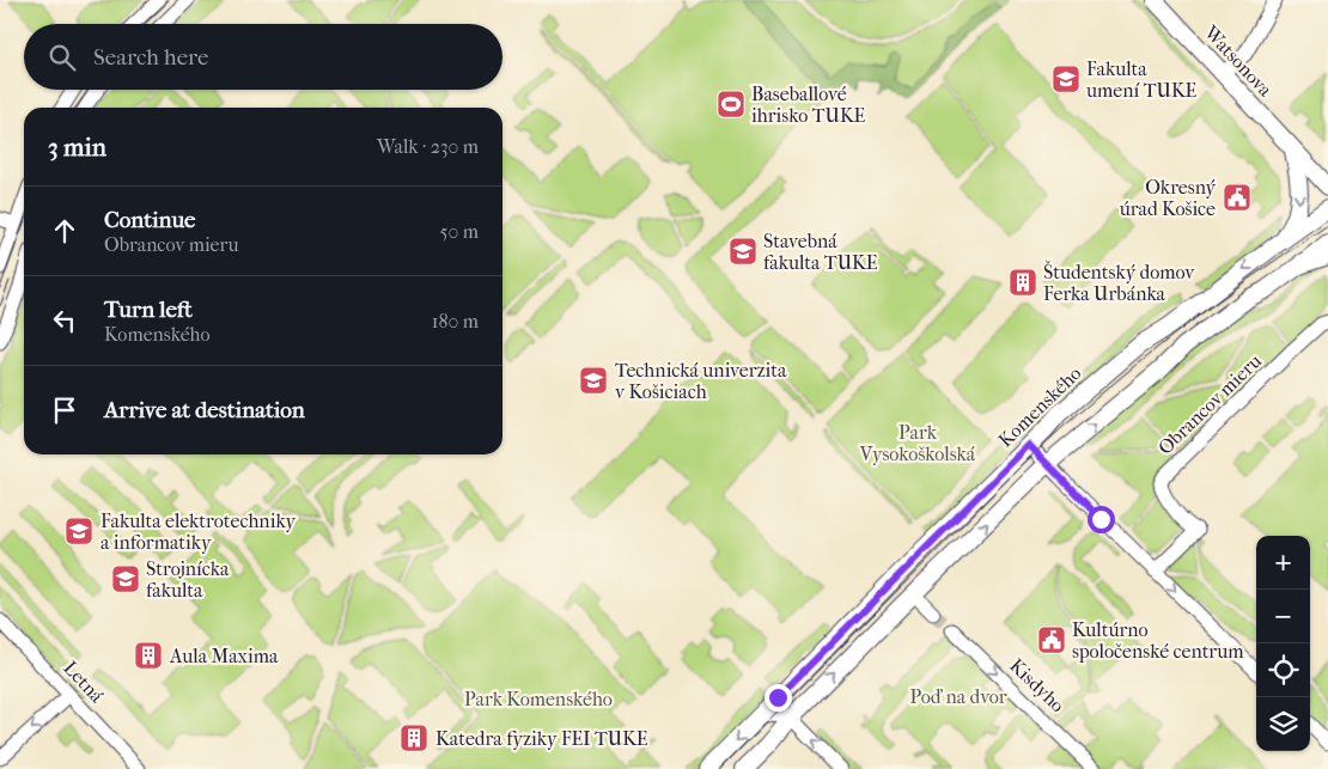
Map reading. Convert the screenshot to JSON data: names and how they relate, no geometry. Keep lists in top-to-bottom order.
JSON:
{
  "streets": {
    "street": [
      "Watsonova",
      "Obrancov mieru",
      "Komenského",
      "Letná",
      "Kisdyho"
    ]
  },
  "one_way": ["Kisdyho"],
  "parks": ["Park Vysokoškolská", "Poď na dvor", "Park Komenského"],
  "places": {
    "school or university": [
      "Fakulta umení TUKE",
      "Stavebná fakulta TUKE",
      "Technická univerzita v Košiciach",
      "Fakulta elektrotechniky a informatiky",
      "Strojnícka fakulta"
    ],
    "sports": ["Baseballové ihrisko TUKE"],
    "public building": ["Okresný úrad Košice", "Kultúrno spoločenské centrum"],
    "building": ["Študentský domov Ferka Urbánka", "Aula Maxima", "Katedra fyziky FEI TUKE"]
  },
  "page": {
    "search": "Search here",
    "heading": ["3 min", "Walk · 230 m"],
    "list": [
      ["Continue", "Obrancov mieru", "50 m"],
      ["Turn left", "Komenského", "180 m"],
      "Arrive at destination"
    ],
    "map_buttons": ["+", "−"]
  }
}
